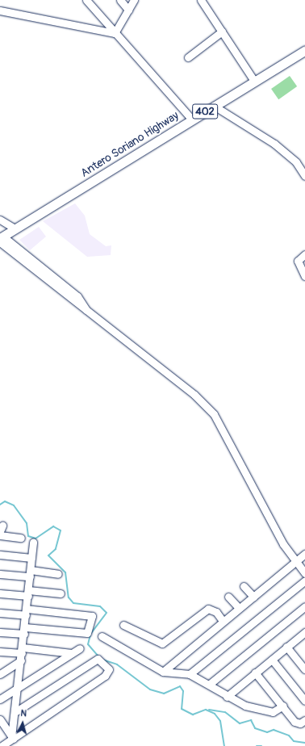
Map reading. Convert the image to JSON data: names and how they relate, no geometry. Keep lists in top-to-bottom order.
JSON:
{
  "streets": {
    "main road": ["402", "Antero Soriano Highway"]
  },
  "north": "top"
}
